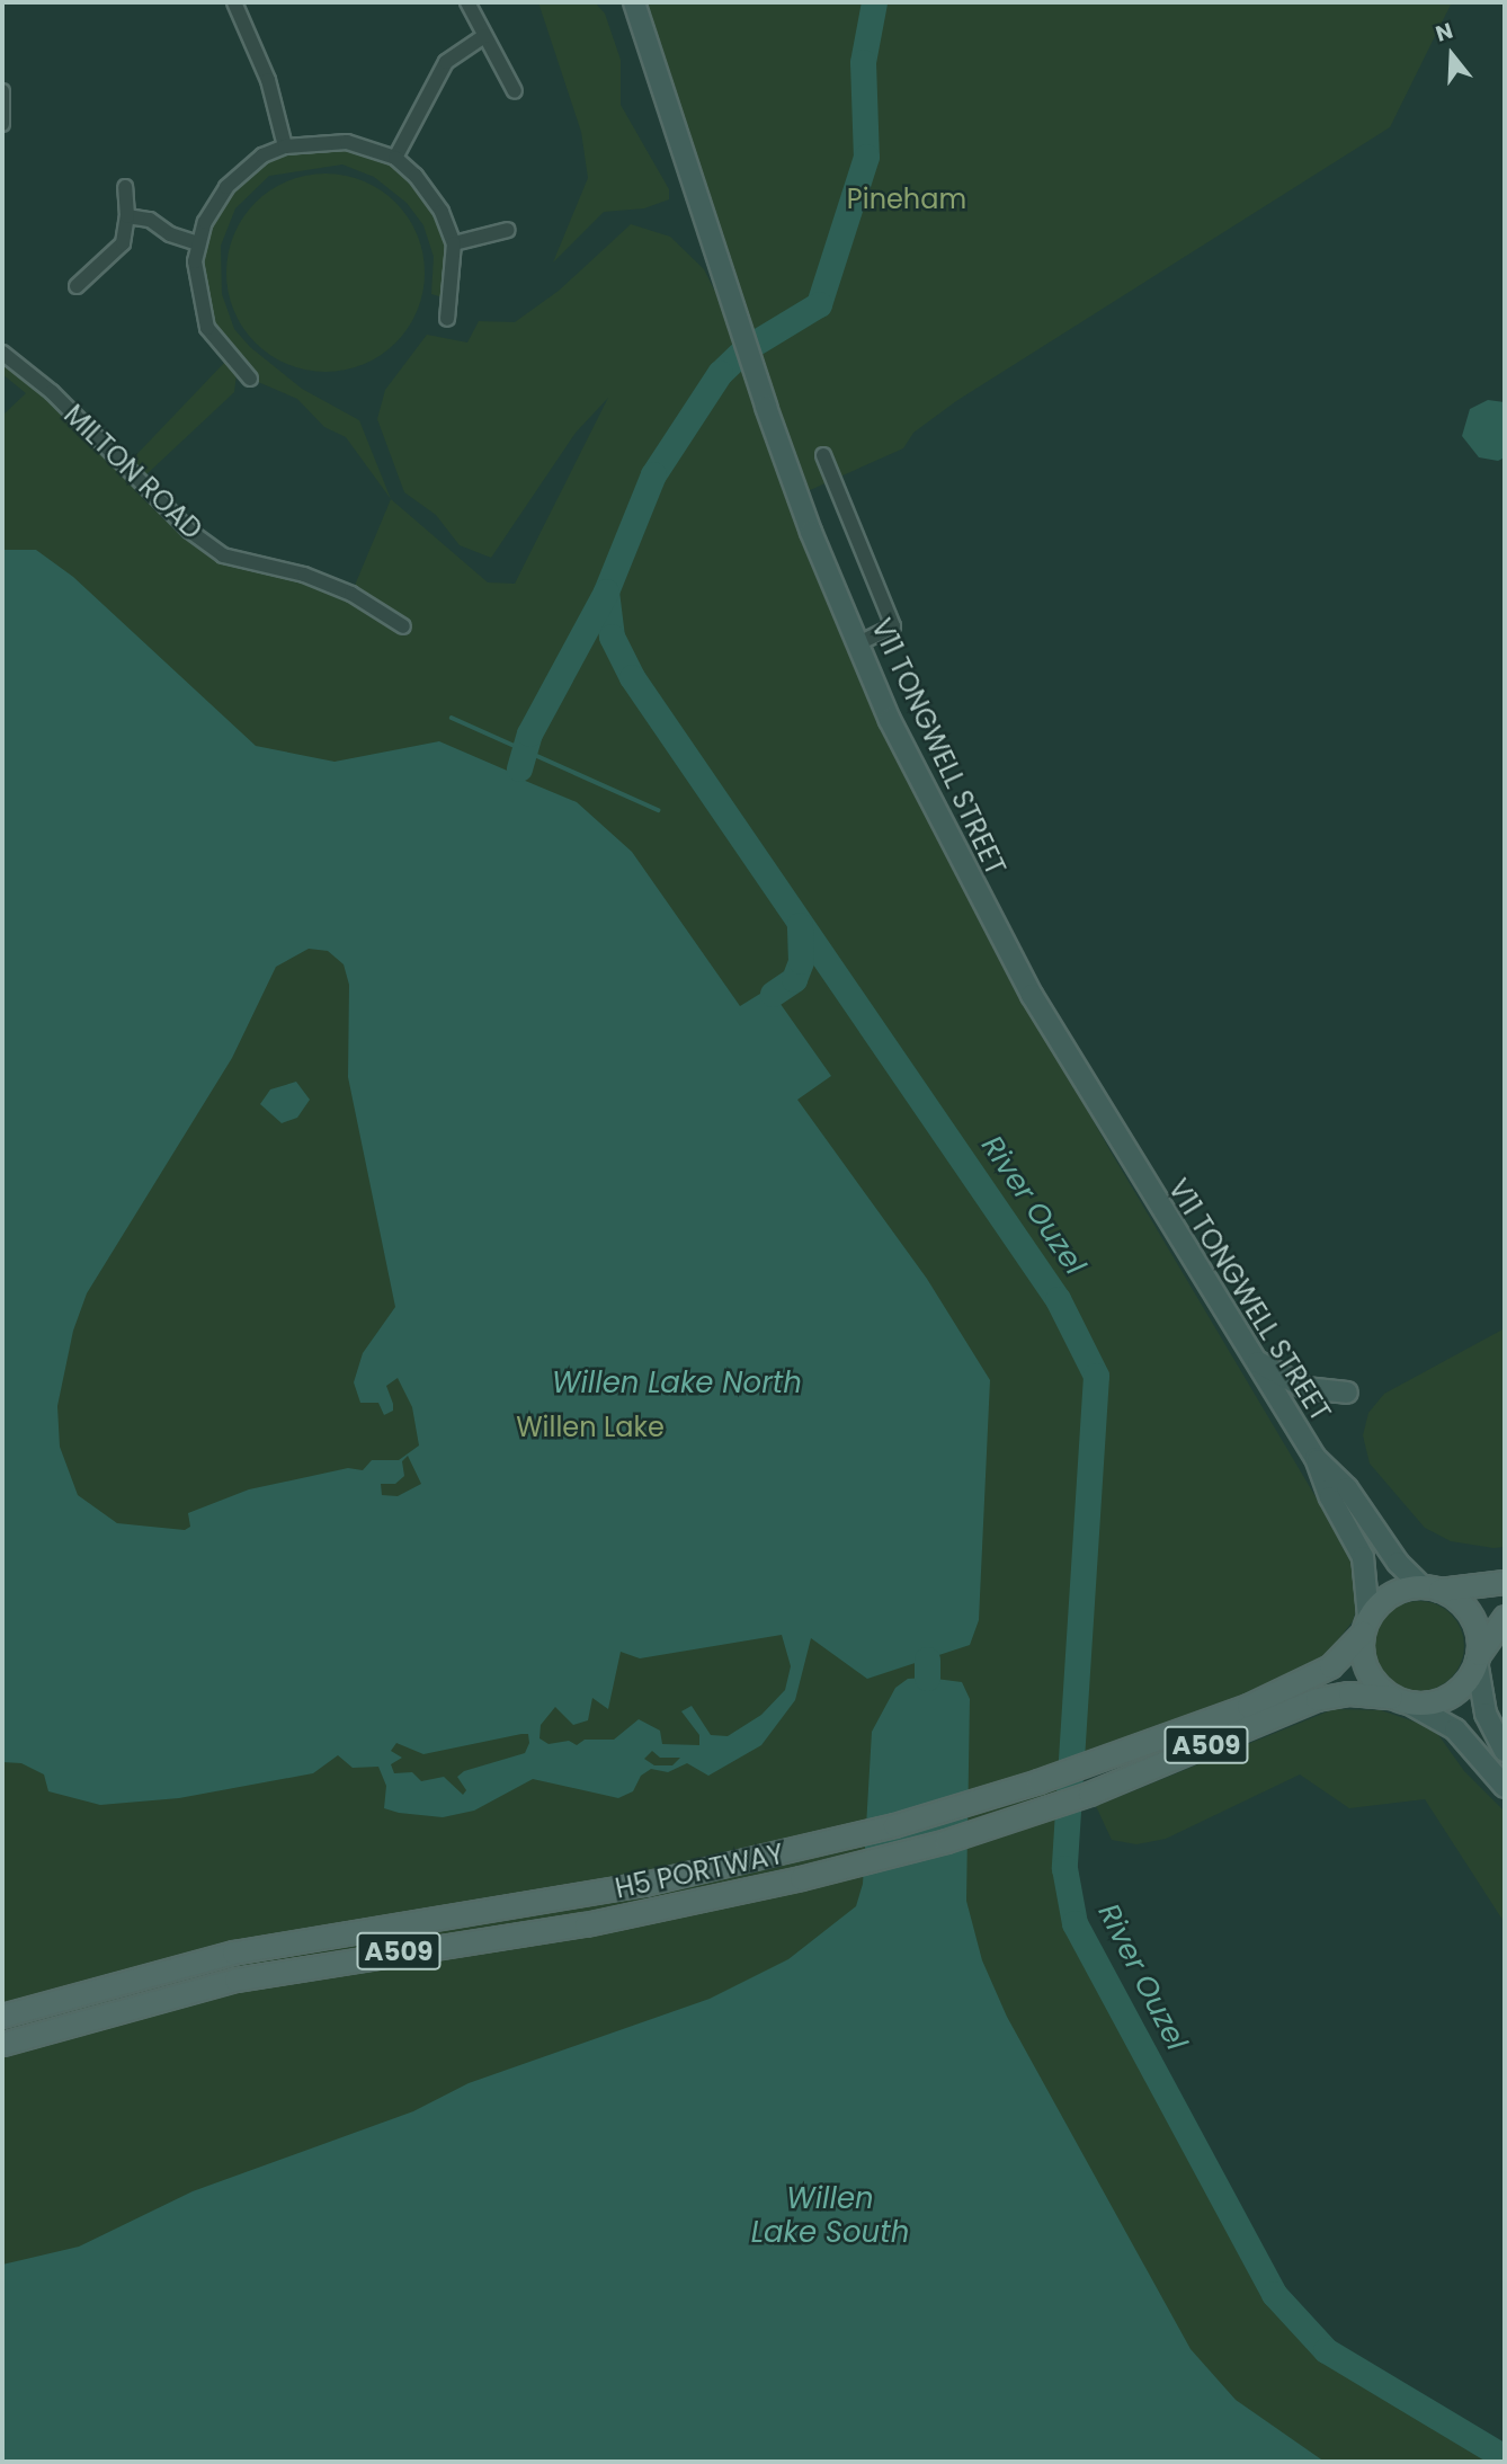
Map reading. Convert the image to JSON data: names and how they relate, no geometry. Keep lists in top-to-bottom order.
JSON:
{
  "streets": {
    "main road": ["A509", "H5 PORTWAY"],
    "street": ["MILTON ROAD", "V11 TONGWELL STREET"]
  },
  "crossings": [
    ["V11 TONGWELL STREET", "A509"],
    ["V11 TONGWELL STREET", "H5 PORTWAY"],
    ["A509", "H5 PORTWAY"]
  ],
  "water": ["River Ouzel", "Willen Lake North", "Willen Lake South"],
  "parks": ["Pineham", "Willen Lake"],
  "north": "top"
}
